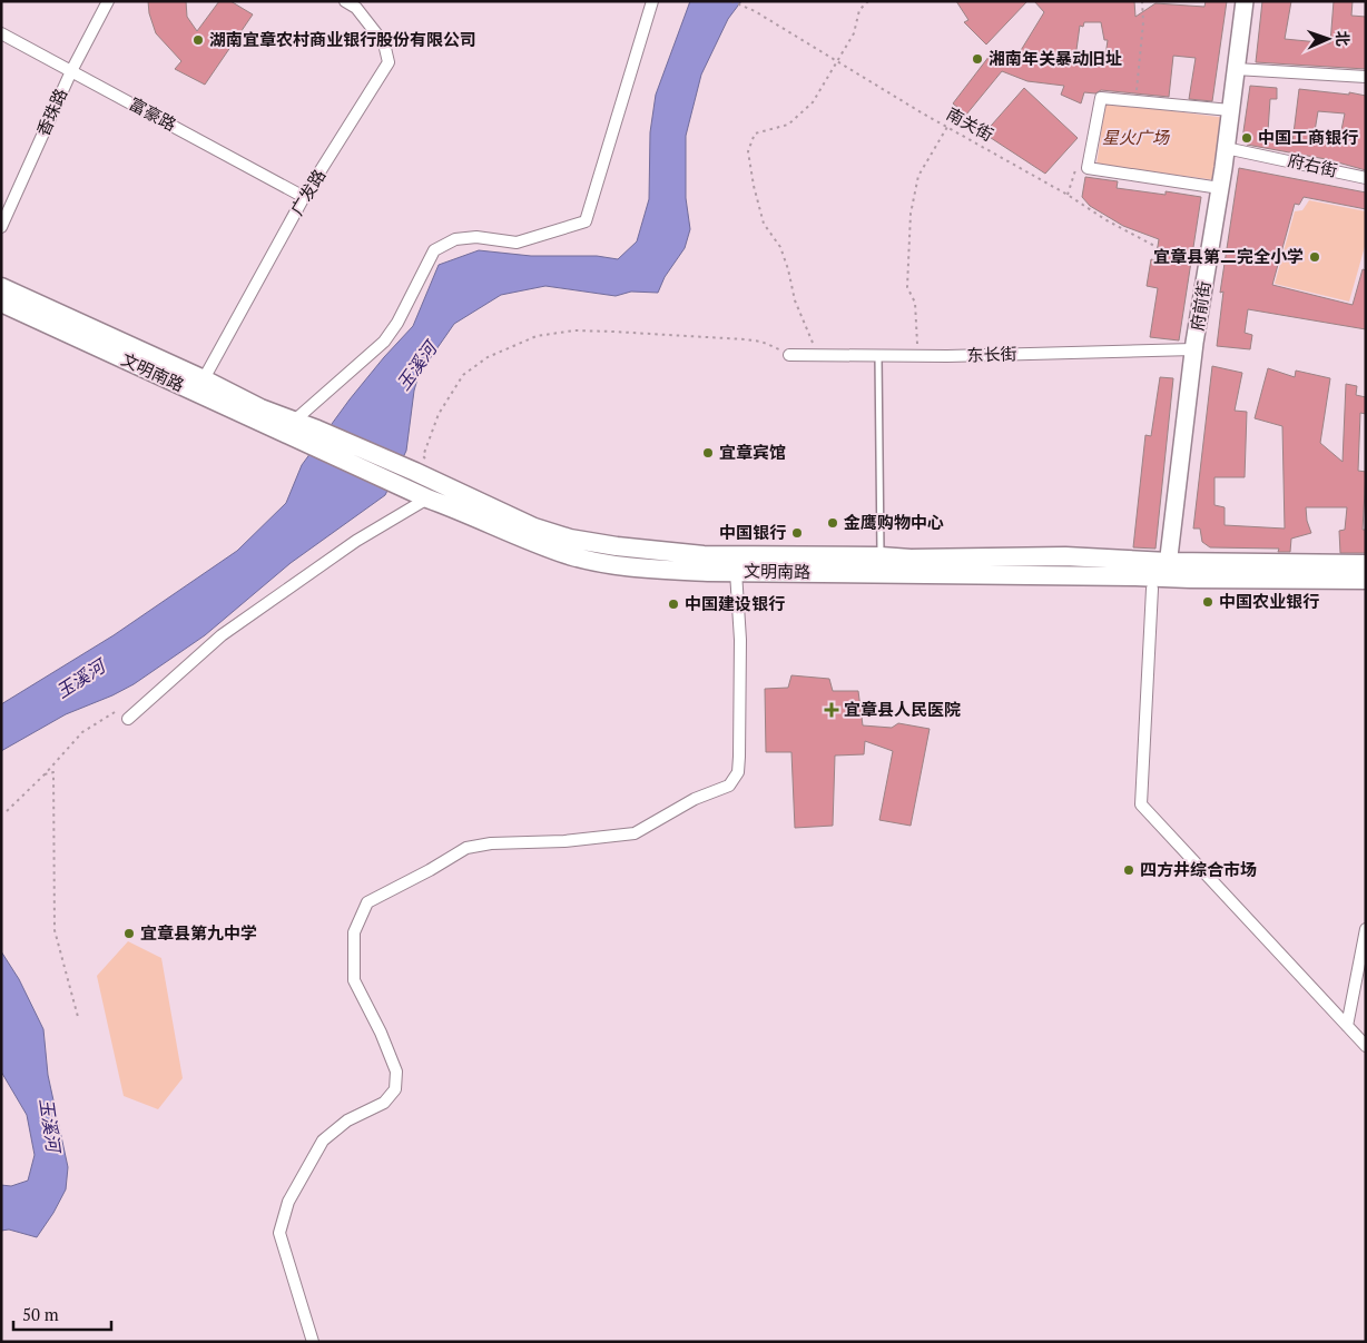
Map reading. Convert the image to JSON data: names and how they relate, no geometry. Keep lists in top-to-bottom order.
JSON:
{
  "streets": {
    "main road": ["文明南路"],
    "street": [
      "香珠路",
      "富豪路",
      "府右街",
      "广发路",
      "府前街",
      "东长街"
    ],
    "path": ["南关街"]
  },
  "crossings": [
    ["香珠路", "富豪路"],
    ["富豪路", "广发路"],
    ["府右街", "府前街"],
    ["广发路", "文明南路"],
    ["府前街", "东长街"],
    ["府前街", "文明南路"]
  ],
  "water": ["玉溪河"],
  "parks": ["星火广场"],
  "places": {
    "other": [
      "湖南宜章农村商业银行股份有限公司",
      "湘南年关暴动旧址",
      "中国工商银行",
      "宜章县第二完全小学",
      "宜章宾馆",
      "金鹰购物中心",
      "中国银行",
      "中国农业银行",
      "中国建设银行",
      "四方井综合市场",
      "宜章县第九中学"
    ],
    "health": ["宜章县人民医院"]
  },
  "scale_bar": "50 m",
  "north": "right"
}
